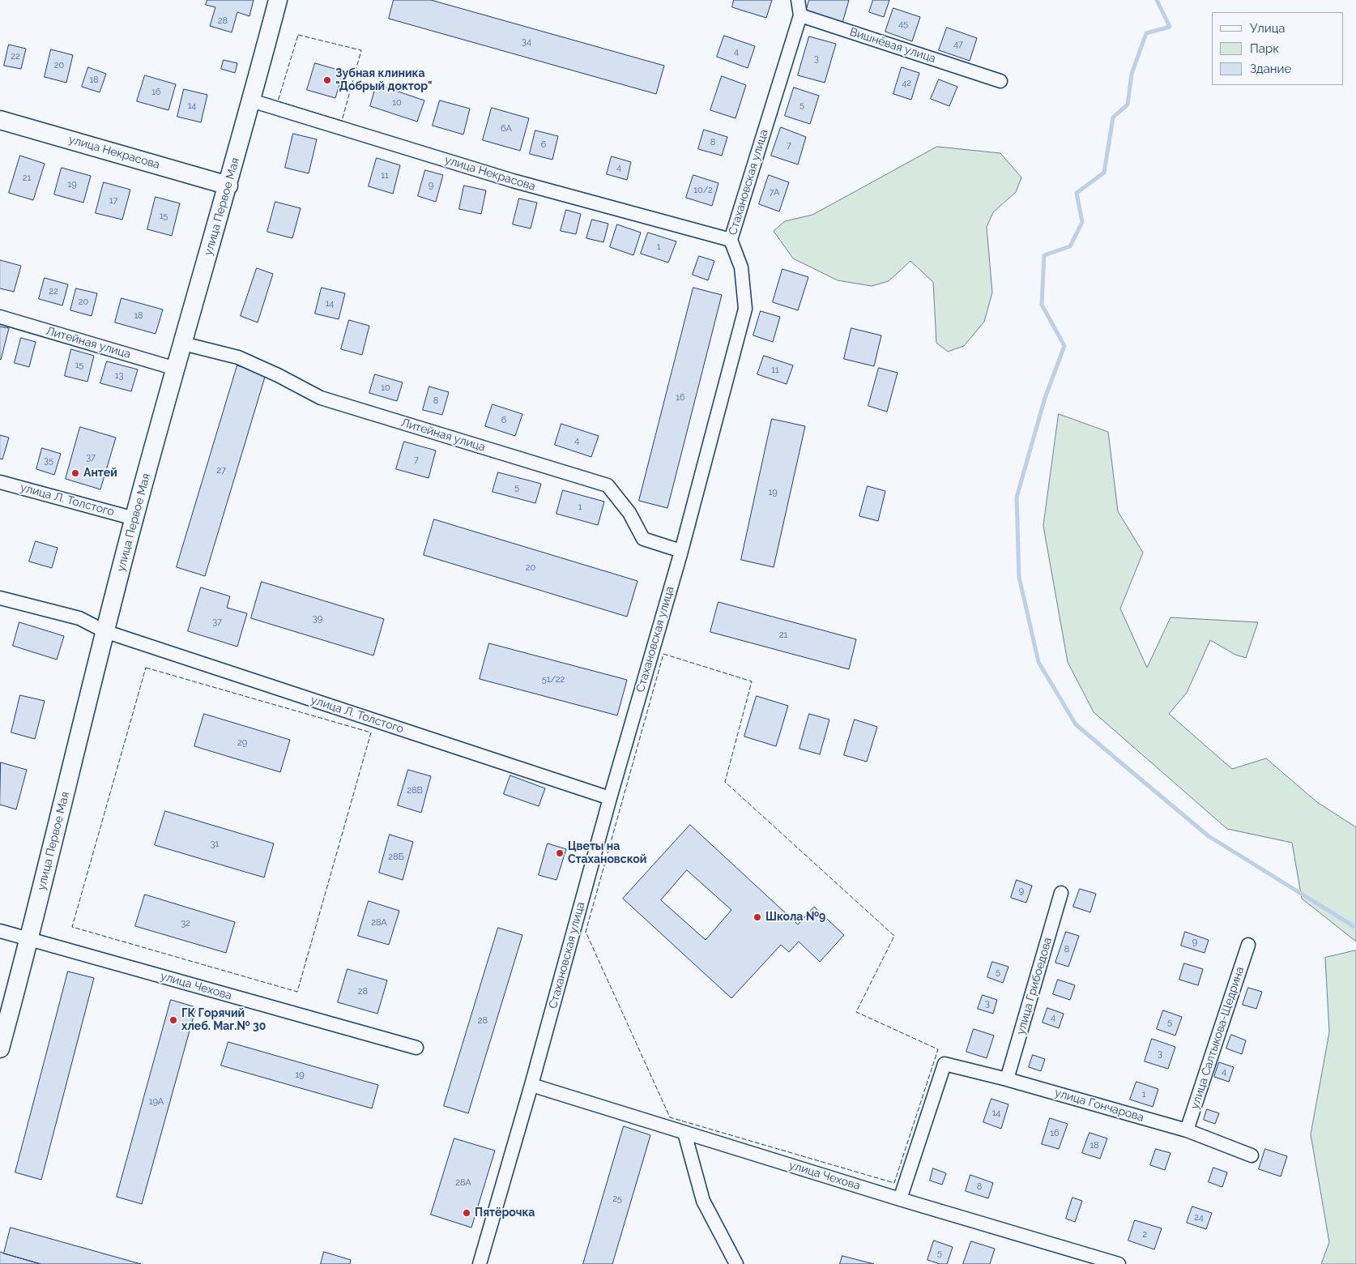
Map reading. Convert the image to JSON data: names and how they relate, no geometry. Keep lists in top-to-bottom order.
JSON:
{
  "streets": {
    "street": [
      "Вишнёвая улица",
      "улица Некрасова",
      "Стахановская улица",
      "улица Первое Мая",
      "Литейная улица",
      "улица Л. Толстого",
      "улица Чехова",
      "улица Грибоедова",
      "улица Салтыкова-Щедрина",
      "улица Гончарова"
    ]
  },
  "crossings": [
    ["Вишнёвая улица", "Стахановская улица"],
    ["улица Некрасова", "Стахановская улица"],
    ["улица Некрасова", "улица Первое Мая"],
    ["Стахановская улица", "Литейная улица"],
    ["Стахановская улица", "улица Л. Толстого"],
    ["Стахановская улица", "улица Чехова"],
    ["улица Первое Мая", "Литейная улица"],
    ["улица Первое Мая", "улица Л. Толстого"],
    ["улица Первое Мая", "улица Чехова"],
    ["улица Чехова", "улица Гончарова"],
    ["улица Грибоедова", "улица Гончарова"],
    ["улица Салтыкова-Щедрина", "улица Гончарова"]
  ],
  "places": [
    "Зубная клиника \"Добрый доктор\"",
    "Антей",
    "Цветы на Стахановской",
    "Школа №9",
    "ГК Горячий хлеб. Маг.№ 30",
    "Пятёрочка"
  ],
  "house_numbers": [
    "28",
    "45",
    "34",
    "47",
    "4",
    "22",
    "3",
    "20",
    "18",
    "42",
    "16",
    "10",
    "5",
    "14",
    "6А",
    "8",
    "6",
    "7",
    "4",
    "11",
    "21",
    "19",
    "9",
    "10/2",
    "7А",
    "17",
    "15",
    "1",
    "22",
    "20",
    "14",
    "18",
    "15",
    "11",
    "13",
    "10",
    "16",
    "8",
    "6",
    "4",
    "37",
    "7",
    "35",
    "27",
    "5",
    "19",
    "1",
    "20",
    "39",
    "37",
    "21",
    "51/22",
    "29",
    "28В",
    "31",
    "28Б",
    "9",
    "28А",
    "32",
    "9",
    "8",
    "5",
    "28",
    "3",
    "4",
    "28",
    "5",
    "3",
    "4",
    "19",
    "1",
    "19А",
    "14",
    "16",
    "18",
    "28А",
    "8",
    "25",
    "24",
    "2",
    "5"
  ],
  "legend": ["Улица", "Парк", "Здание"]
}
